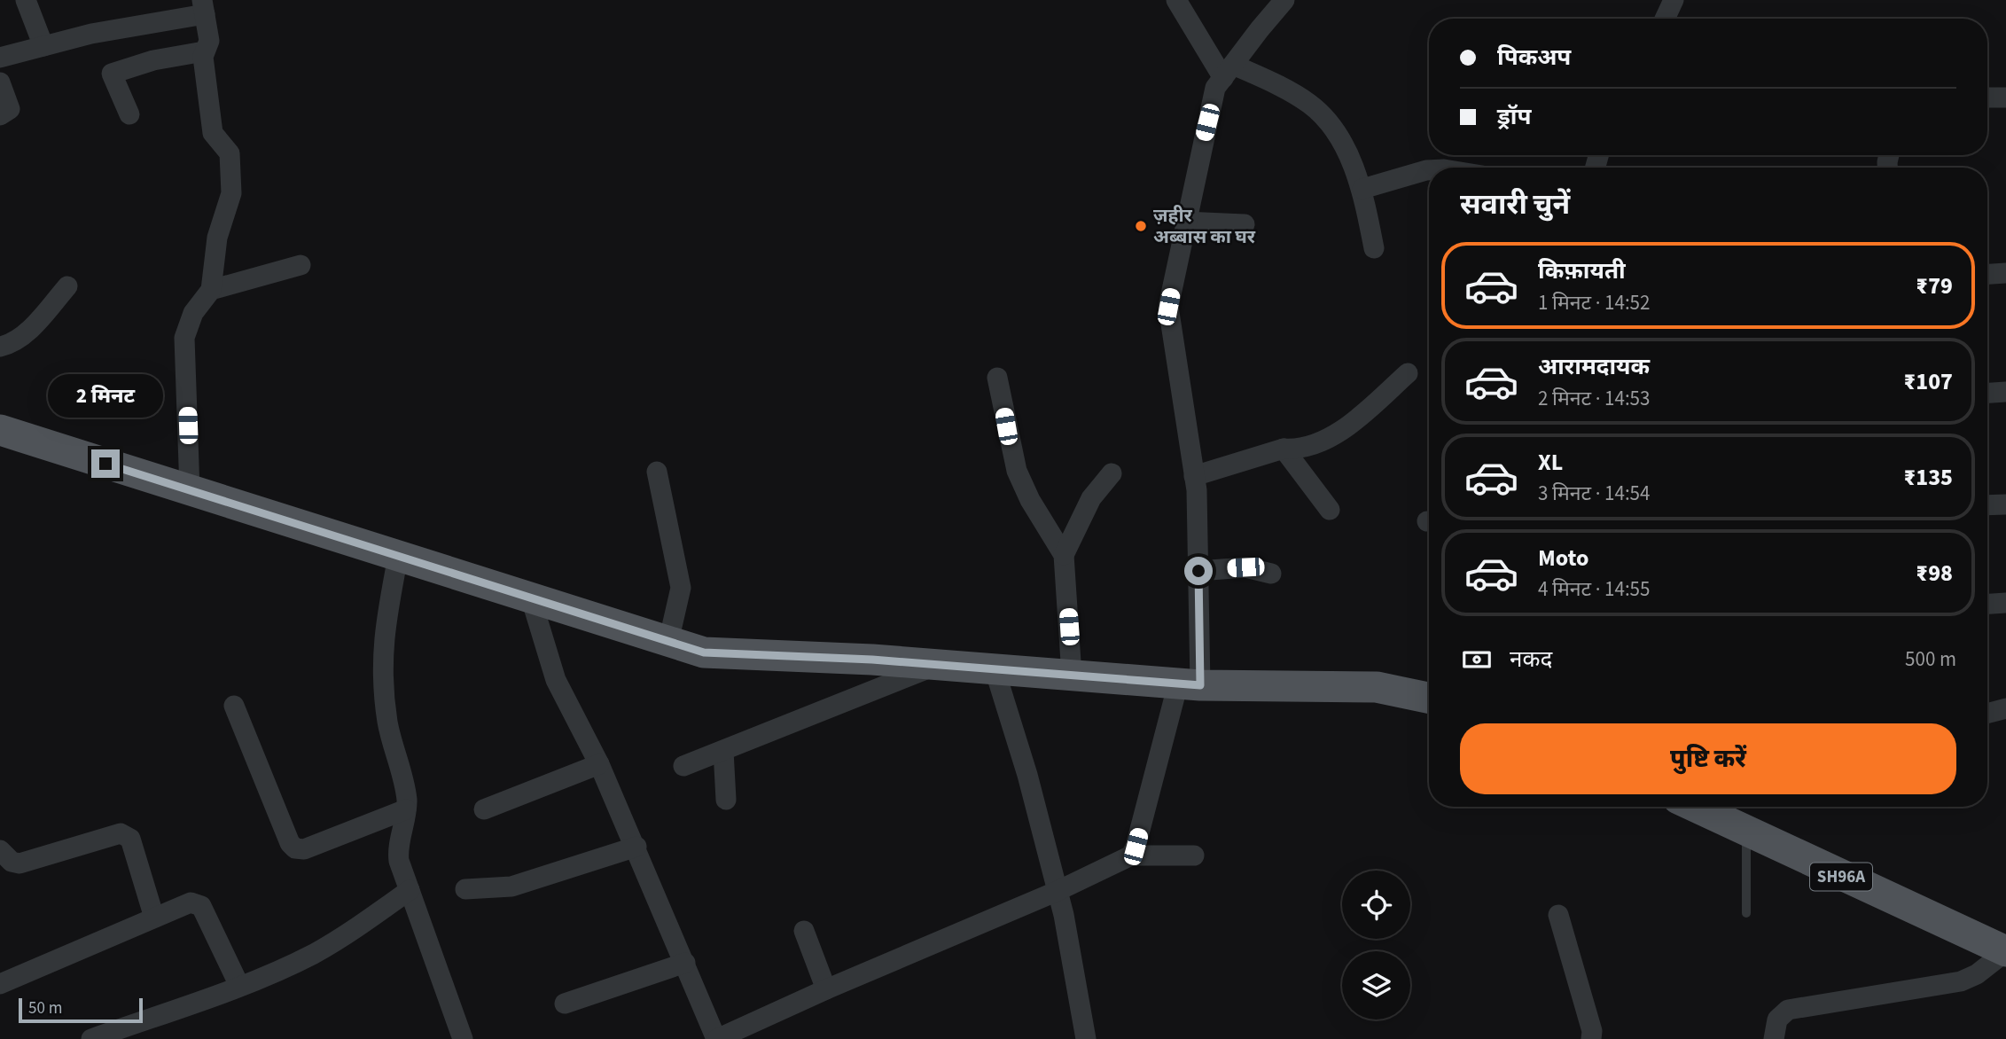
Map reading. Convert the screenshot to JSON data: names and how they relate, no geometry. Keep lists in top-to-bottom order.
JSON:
{
  "streets": {
    "main road": ["SH96A"]
  },
  "places": ["ज़हीर अब्बास का घर"],
  "scale_bar": "50 m",
  "page": {
    "banner": ["पिकअप", "ड्रॉप"],
    "heading": "सवारी चुनें",
    "list": [
      {
        "name": "किफ़ायती",
        "note": "1 मिनट · 14:52",
        "value": "₹79"
      },
      {
        "name": "आरामदायक",
        "note": "2 मिनट · 14:53",
        "value": "₹107"
      },
      {
        "name": "XL",
        "note": "3 मिनट · 14:54",
        "value": "₹135"
      },
      {
        "name": "Moto",
        "note": "4 मिनट · 14:55",
        "value": "₹98"
      }
    ],
    "bubble": "2 मिनट",
    "pay": ["नकद", "500 m"],
    "buttons": "पुष्टि करें",
    "scale": "50 m"
  }
}
